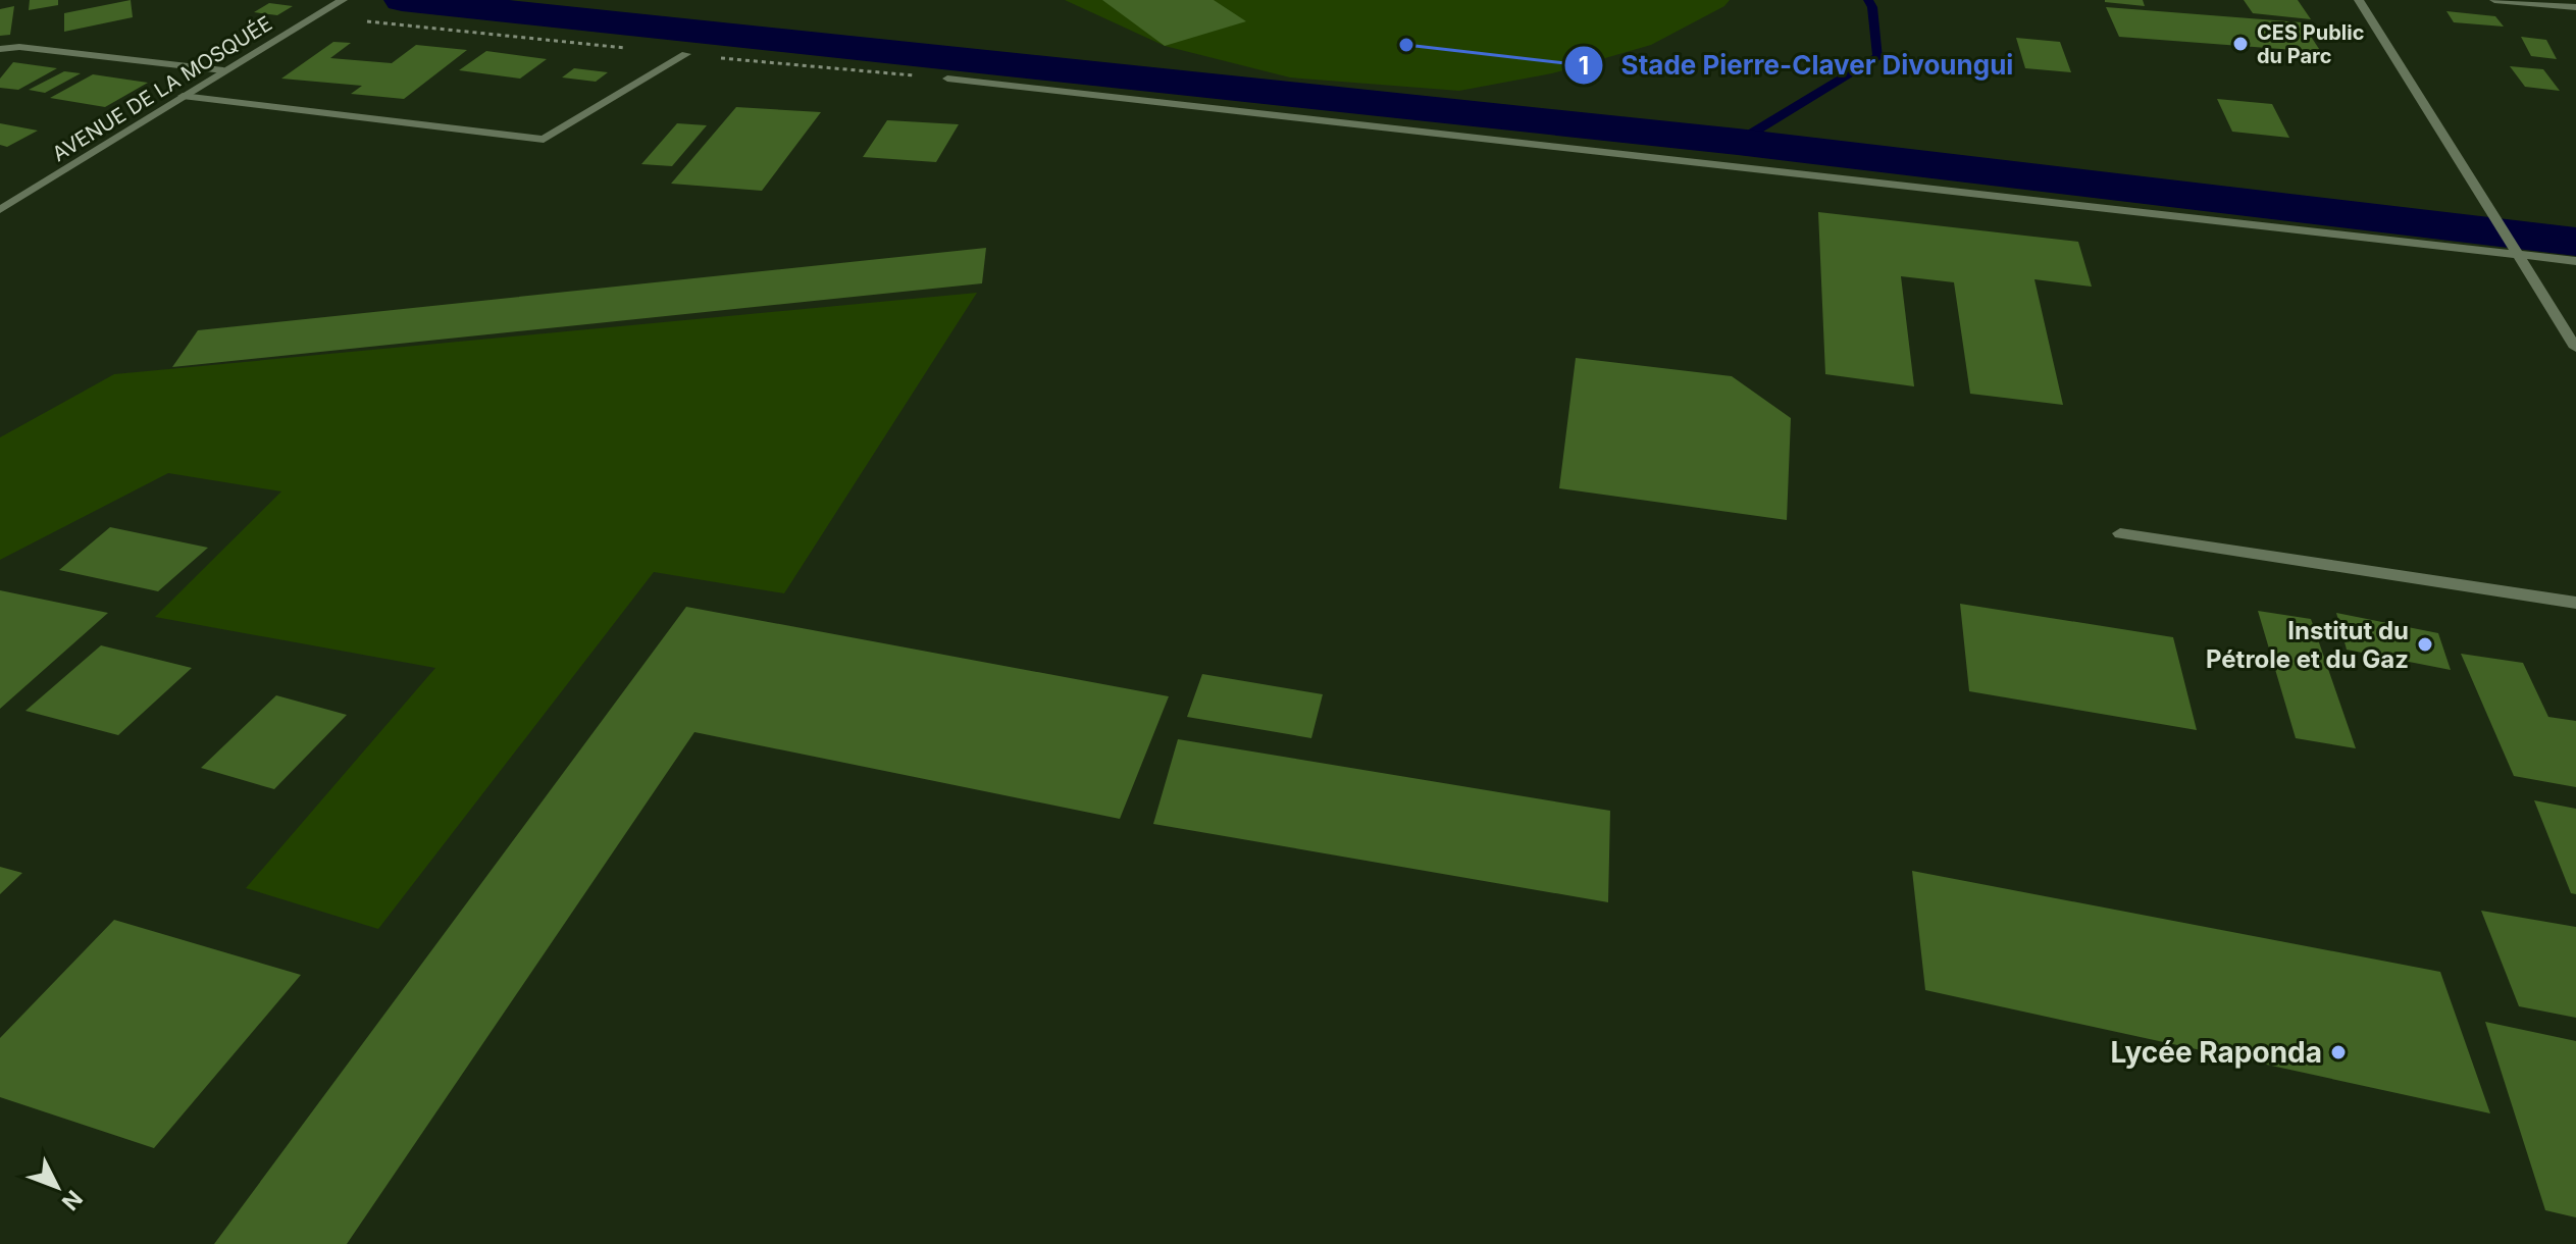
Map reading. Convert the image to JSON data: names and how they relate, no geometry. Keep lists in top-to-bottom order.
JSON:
{
  "streets": {
    "street": ["AVENUE DE LA MOSQUÉE"]
  },
  "places": [
    "CES Public du Parc",
    "Stade Pierre-Claver Divoungui",
    "Institut du Pétrole et du Gaz",
    "Lycée Raponda"
  ],
  "north": "bottom right"
}
